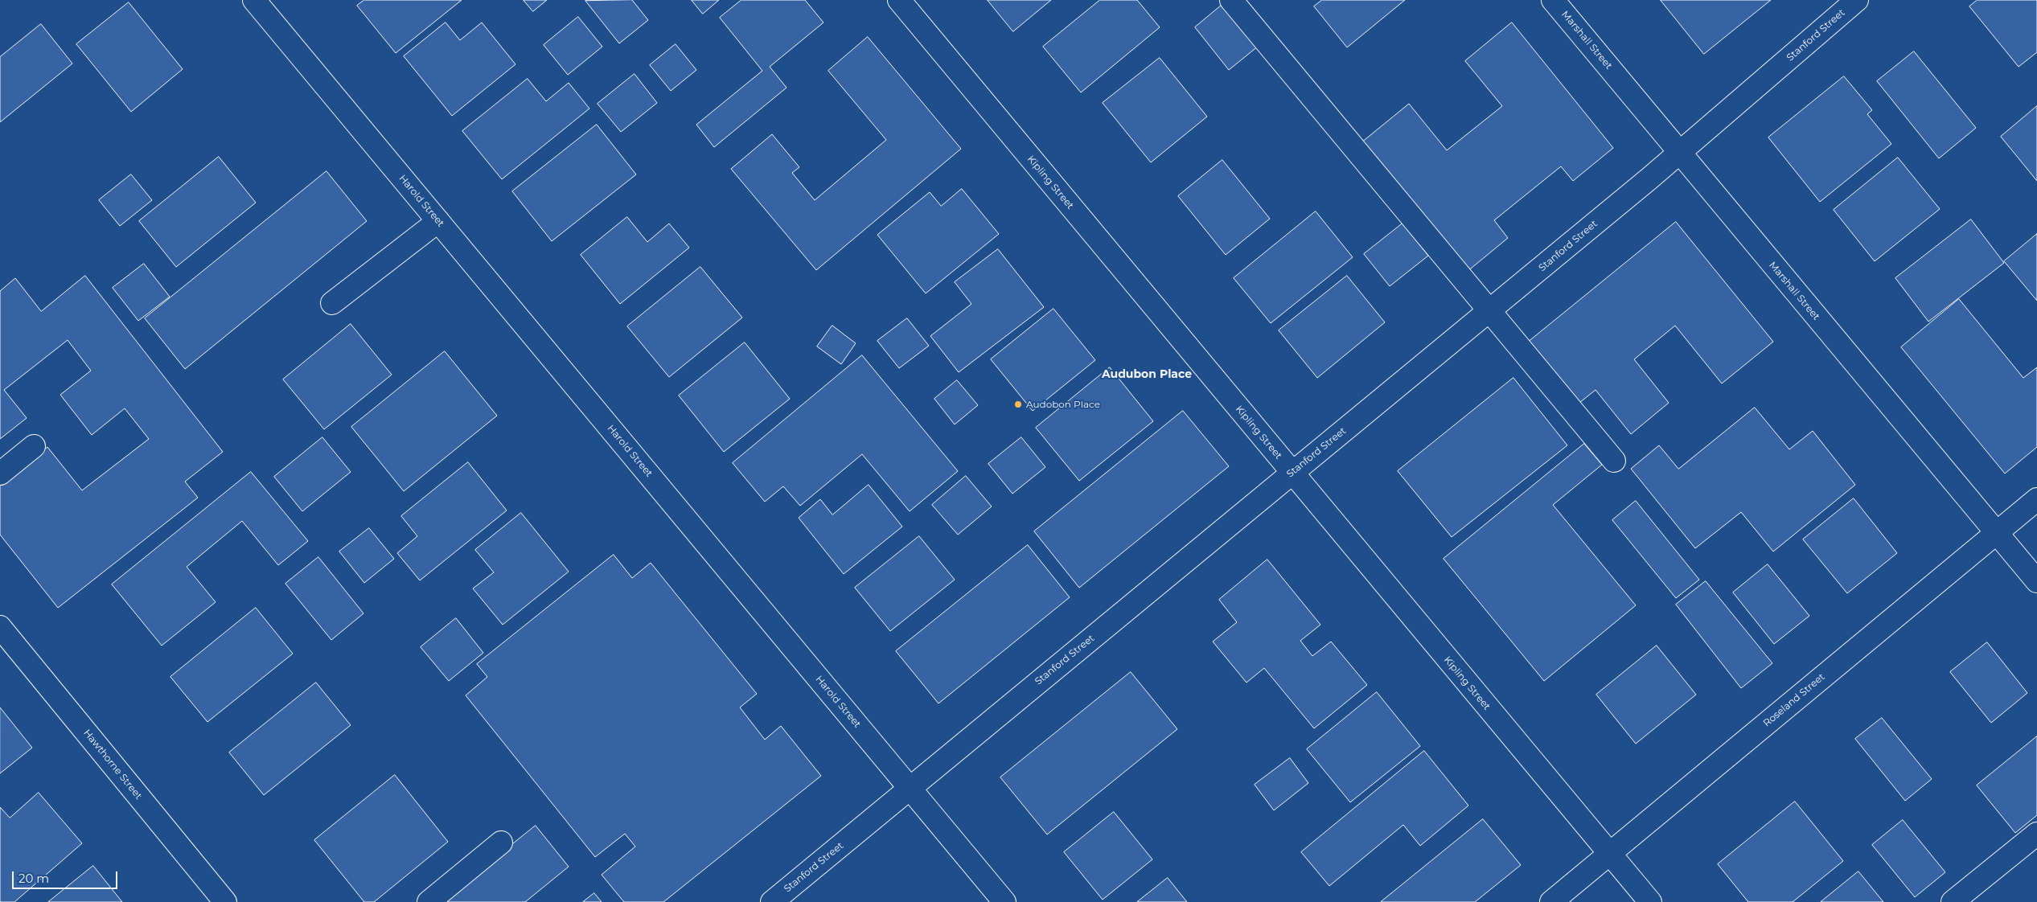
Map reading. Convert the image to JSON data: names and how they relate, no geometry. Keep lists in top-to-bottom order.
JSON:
{
  "streets": {
    "street": [
      "Stanford Street",
      "Marshall Street",
      "Kipling Street",
      "Harold Street",
      "Roseland Street",
      "Hawthorne Street"
    ]
  },
  "crossings": [
    ["Stanford Street", "Marshall Street"],
    ["Stanford Street", "Kipling Street"],
    ["Stanford Street", "Harold Street"],
    ["Marshall Street", "Roseland Street"],
    ["Kipling Street", "Roseland Street"]
  ],
  "districts": ["Audubon Place"],
  "places": ["Audobon Place"],
  "scale_bar": "20 m"
}
